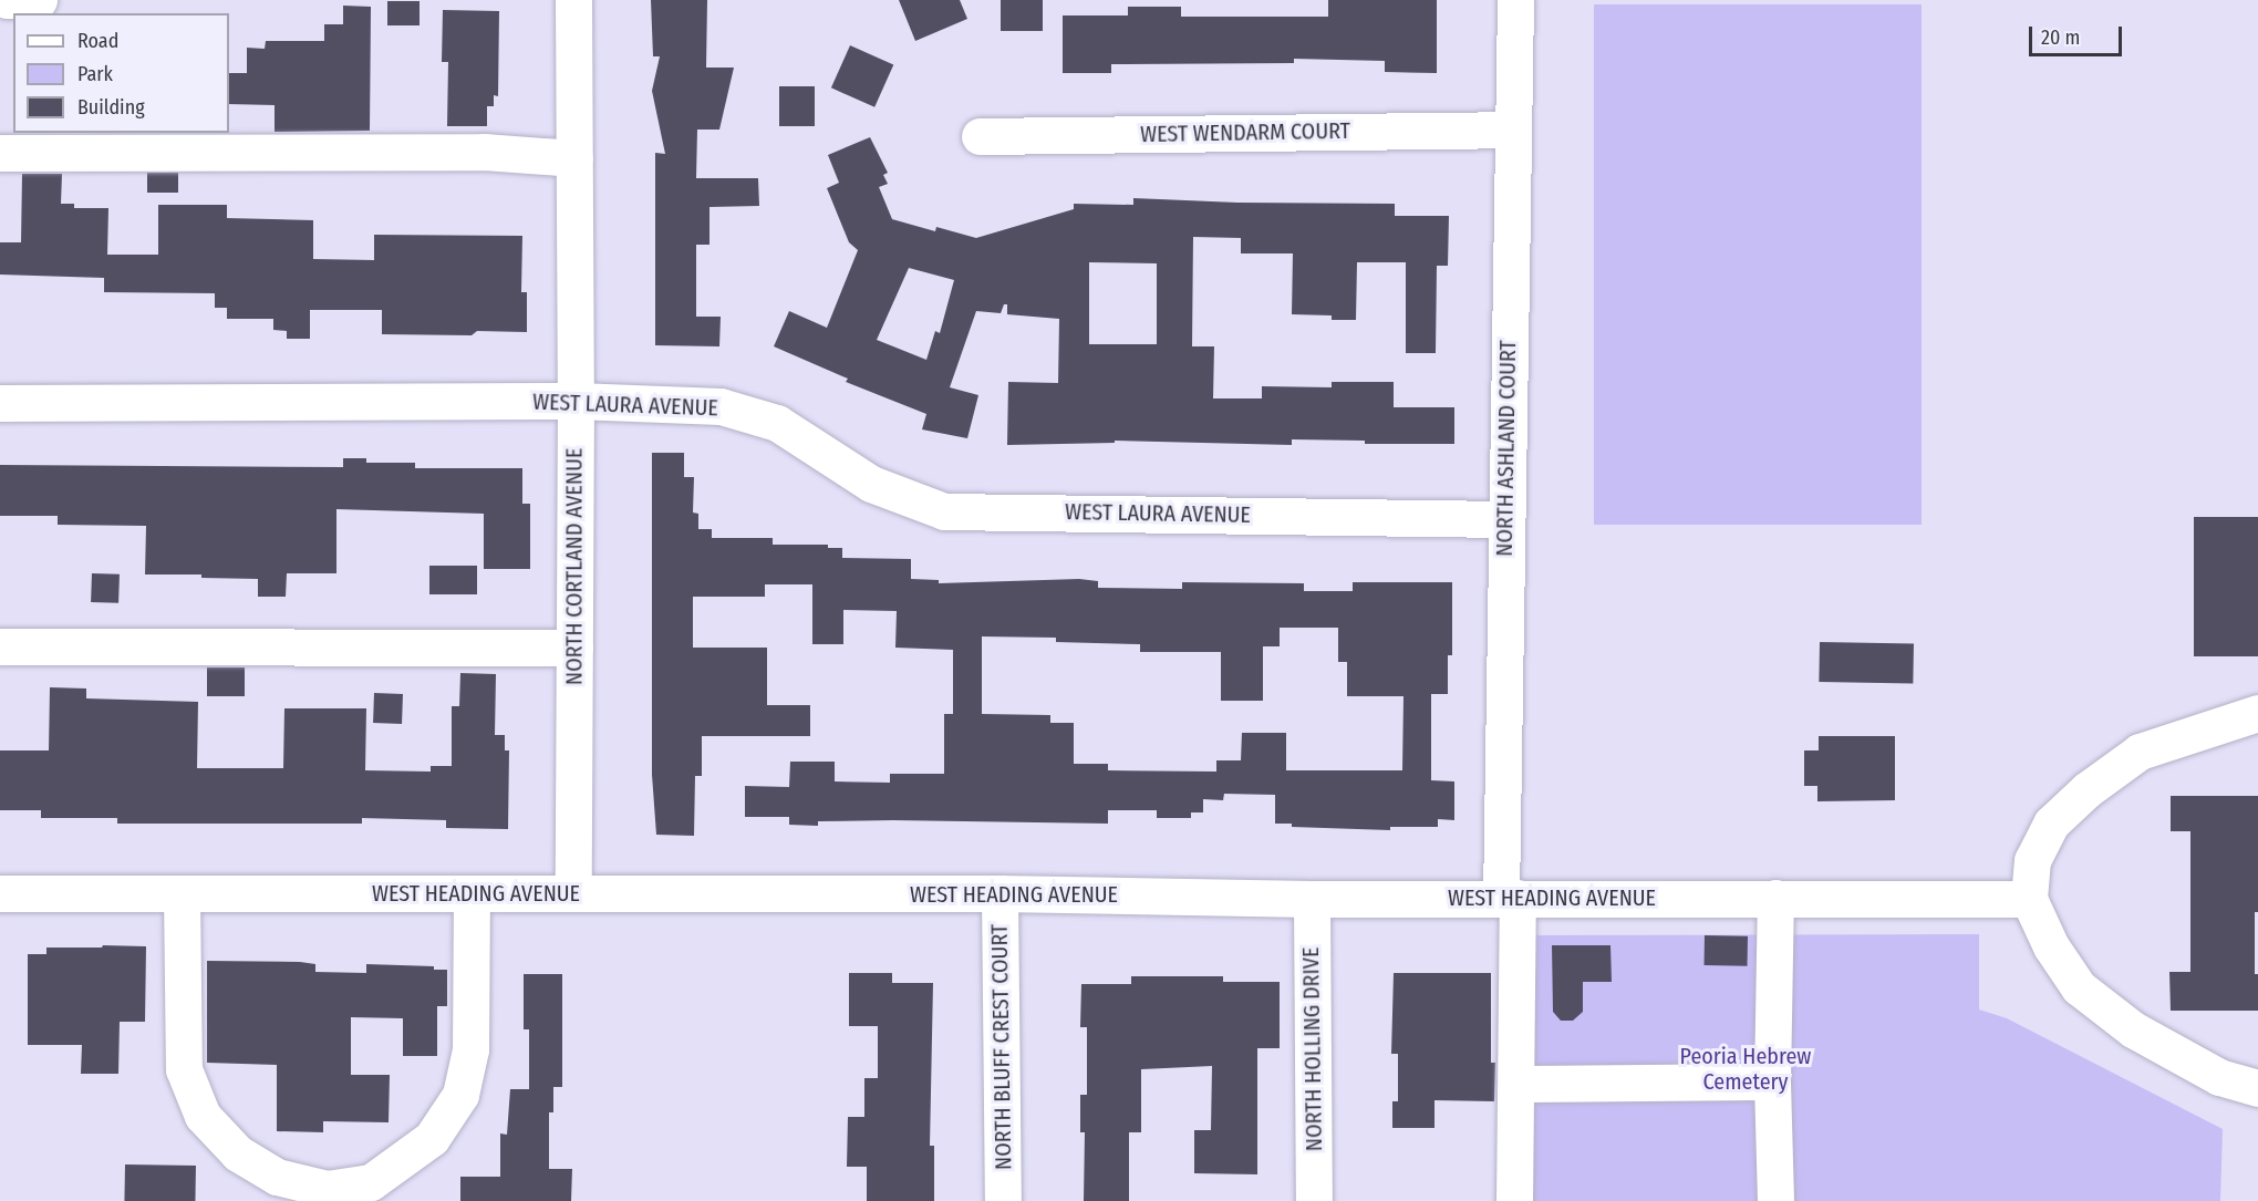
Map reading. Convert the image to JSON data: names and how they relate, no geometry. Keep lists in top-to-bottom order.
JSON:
{
  "streets": {
    "street": [
      "WEST WENDARM COURT",
      "WEST LAURA AVENUE",
      "NORTH ASHLAND COURT",
      "NORTH CORTLAND AVENUE",
      "WEST HEADING AVENUE",
      "NORTH BLUFF CREST COURT",
      "NORTH HOLLING DRIVE"
    ]
  },
  "crossings": [
    ["WEST WENDARM COURT", "NORTH ASHLAND COURT"],
    ["WEST LAURA AVENUE", "NORTH ASHLAND COURT"],
    ["WEST LAURA AVENUE", "NORTH CORTLAND AVENUE"],
    ["NORTH ASHLAND COURT", "WEST HEADING AVENUE"],
    ["NORTH CORTLAND AVENUE", "WEST HEADING AVENUE"],
    ["WEST HEADING AVENUE", "NORTH BLUFF CREST COURT"],
    ["WEST HEADING AVENUE", "NORTH HOLLING DRIVE"]
  ],
  "parks": ["Peoria Hebrew Cemetery"],
  "legend": ["Road", "Park", "Building"],
  "scale_bar": "20 m"
}
